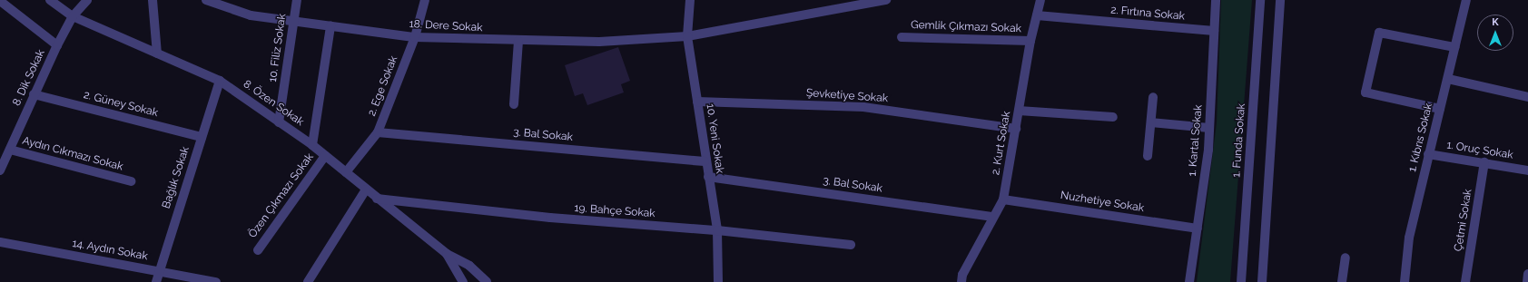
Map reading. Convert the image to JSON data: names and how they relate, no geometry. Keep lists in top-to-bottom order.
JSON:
{
  "streets": {
    "street": [
      "2. Fırtına Sokak",
      "18. Dere Sokak",
      "Gemlik Çıkmazı Sokak",
      "10. Filiz Sokak",
      "8. Dik Sokak",
      "2. Ege Sokak",
      "Şevketiye Sokak",
      "8. Özen Sokak",
      "2. Güney Sokak",
      "3. Bal Sokak",
      "1. Kıbrıs Sokak",
      "10. Yeni Sokak",
      "1. Kartal Sokak",
      "1. Funda Sokak",
      "2. Kurt Sokak",
      "1. Oruç Sokak",
      "Aydın Cıkmazı Sokak",
      "Bağlık Sokak",
      "Özen Çıkmazı Sokak",
      "Nuzhetiye Sokak",
      "19. Bahçe Sokak",
      "Çetmi Sokak",
      "14. Aydın Sokak"
    ]
  },
  "crossings": [
    ["2. Fırtına Sokak", "1. Kartal Sokak"],
    ["2. Fırtına Sokak", "2. Kurt Sokak"],
    ["18. Dere Sokak", "10. Filiz Sokak"],
    ["18. Dere Sokak", "2. Ege Sokak"],
    ["18. Dere Sokak", "10. Yeni Sokak"],
    ["Gemlik Çıkmazı Sokak", "2. Kurt Sokak"],
    ["10. Filiz Sokak", "8. Özen Sokak"],
    ["8. Dik Sokak", "8. Özen Sokak"],
    ["8. Dik Sokak", "2. Güney Sokak"],
    ["8. Dik Sokak", "Aydın Cıkmazı Sokak"],
    ["2. Ege Sokak", "8. Özen Sokak"],
    ["2. Ege Sokak", "3. Bal Sokak"],
    ["Şevketiye Sokak", "10. Yeni Sokak"],
    ["Şevketiye Sokak", "2. Kurt Sokak"],
    ["8. Özen Sokak", "Bağlık Sokak"],
    ["8. Özen Sokak", "Özen Çıkmazı Sokak"],
    ["8. Özen Sokak", "19. Bahçe Sokak"],
    ["2. Güney Sokak", "Bağlık Sokak"],
    ["3. Bal Sokak", "10. Yeni Sokak"],
    ["3. Bal Sokak", "2. Kurt Sokak"],
    ["1. Kıbrıs Sokak", "1. Oruç Sokak"],
    ["10. Yeni Sokak", "19. Bahçe Sokak"],
    ["1. Kartal Sokak", "Nuzhetiye Sokak"],
    ["2. Kurt Sokak", "Nuzhetiye Sokak"],
    ["1. Oruç Sokak", "Çetmi Sokak"],
    ["Bağlık Sokak", "14. Aydın Sokak"]
  ],
  "north": "top"
}
